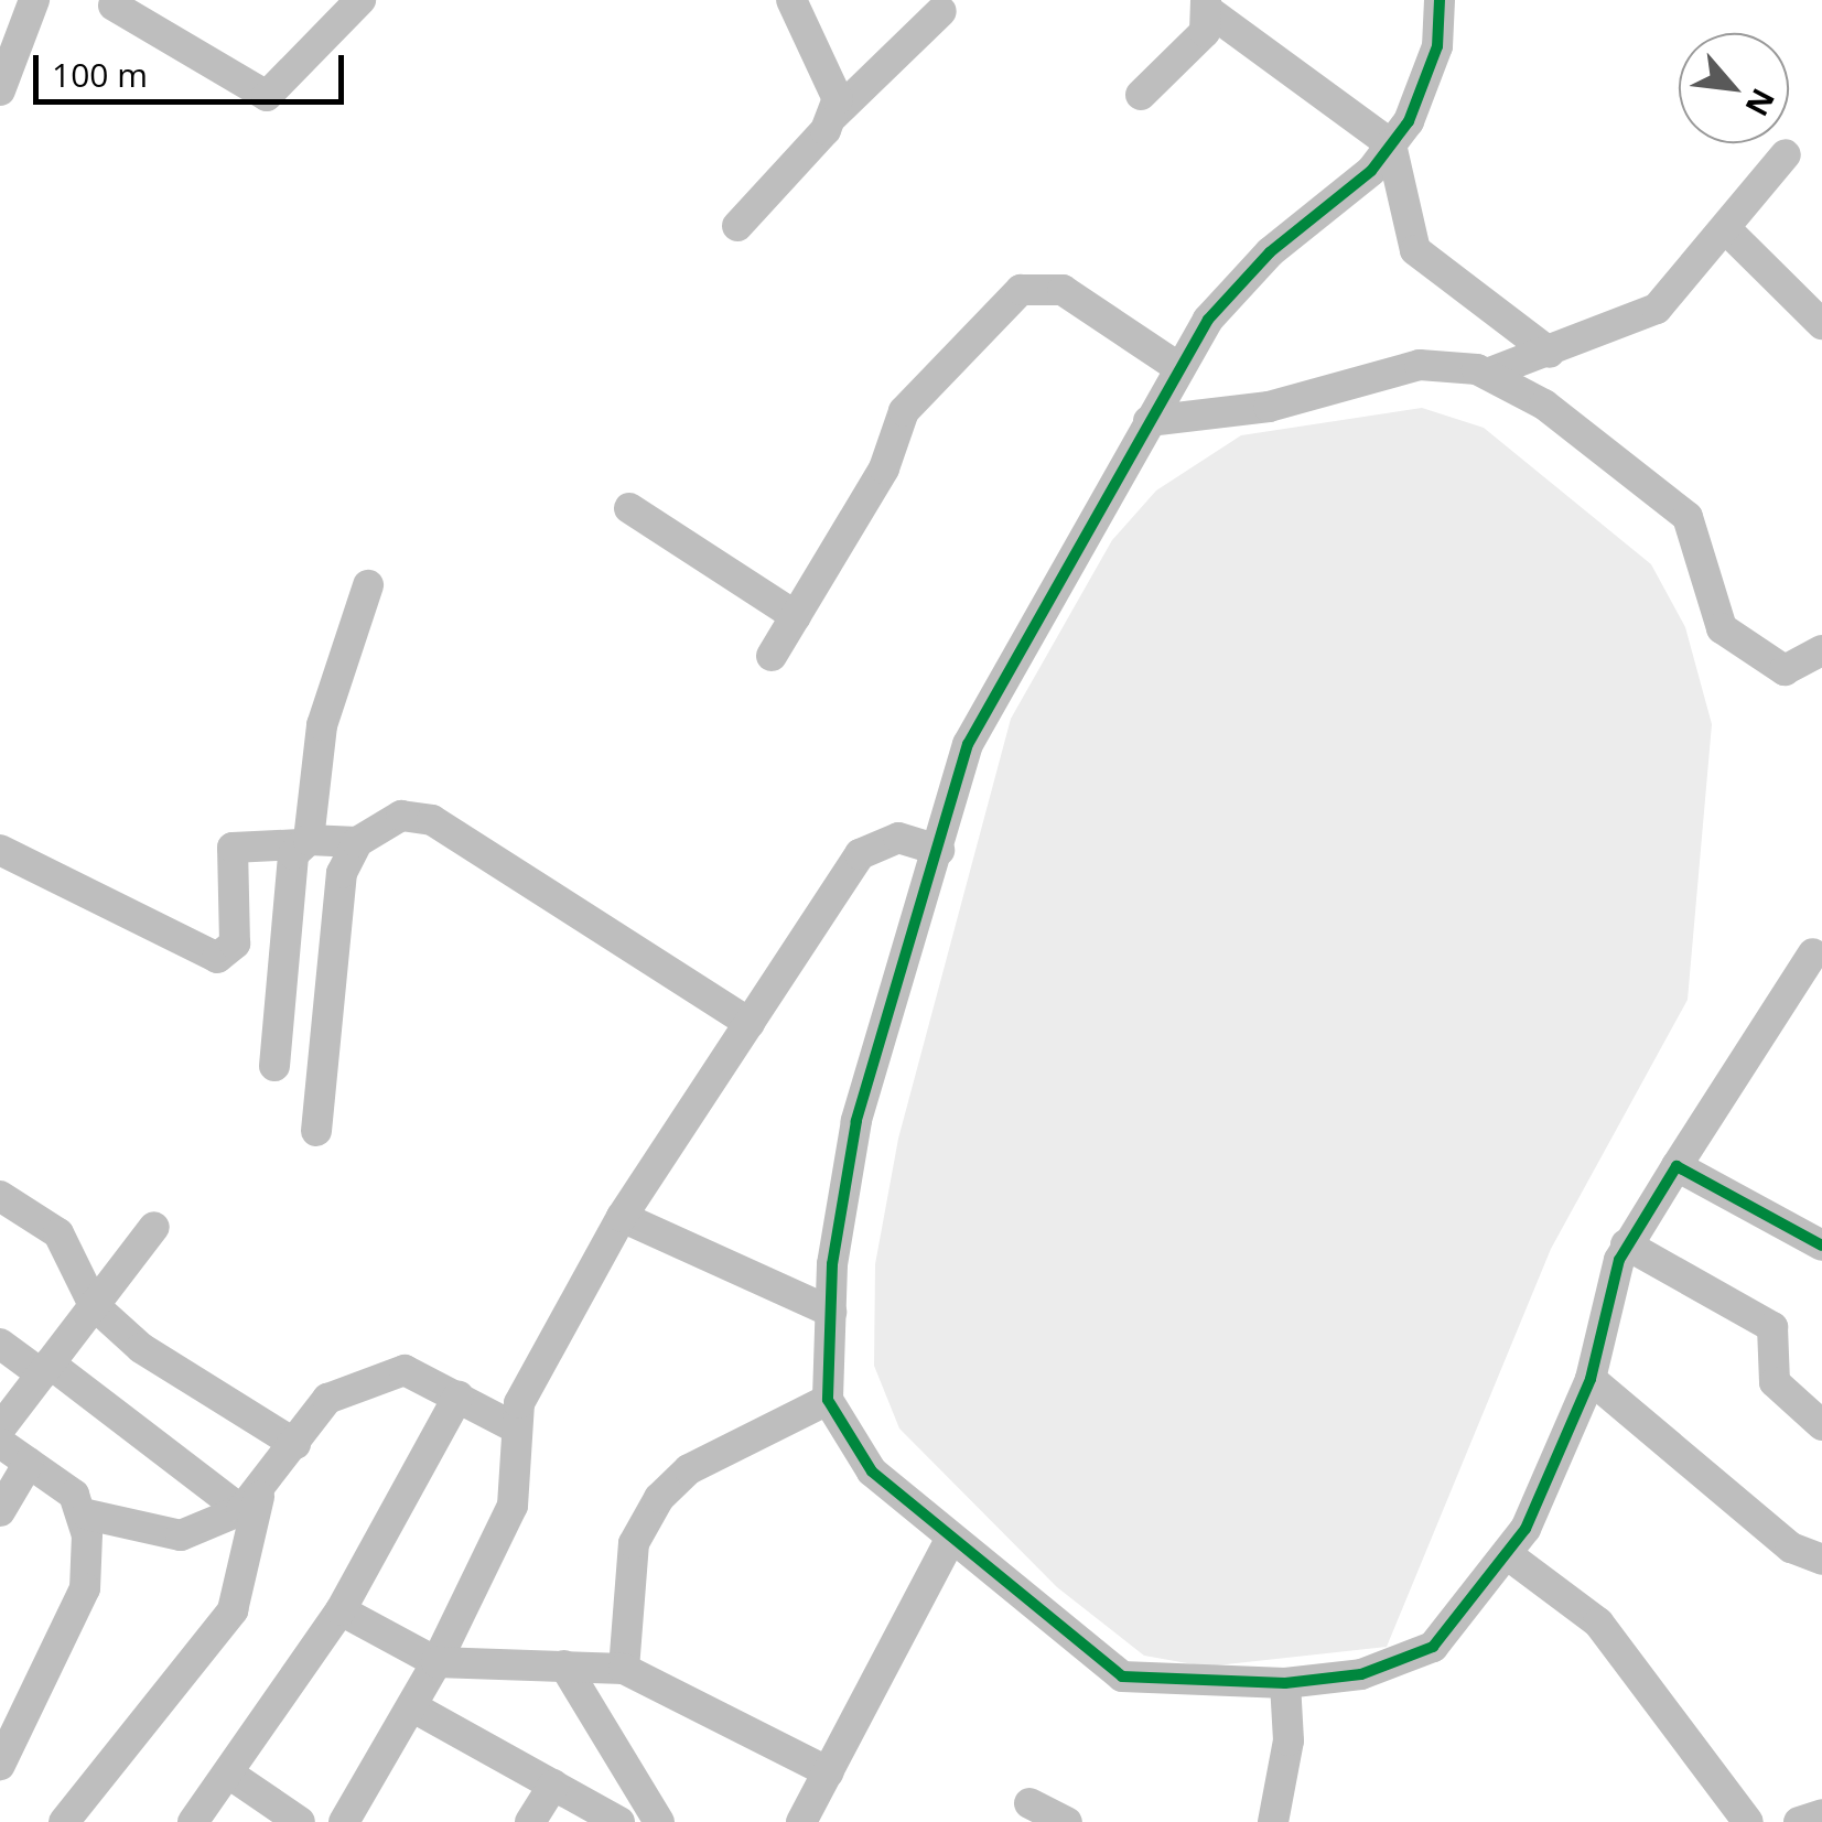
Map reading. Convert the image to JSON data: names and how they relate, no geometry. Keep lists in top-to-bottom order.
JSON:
{
  "scale_bar": "100 m",
  "north": "bottom right"
}
